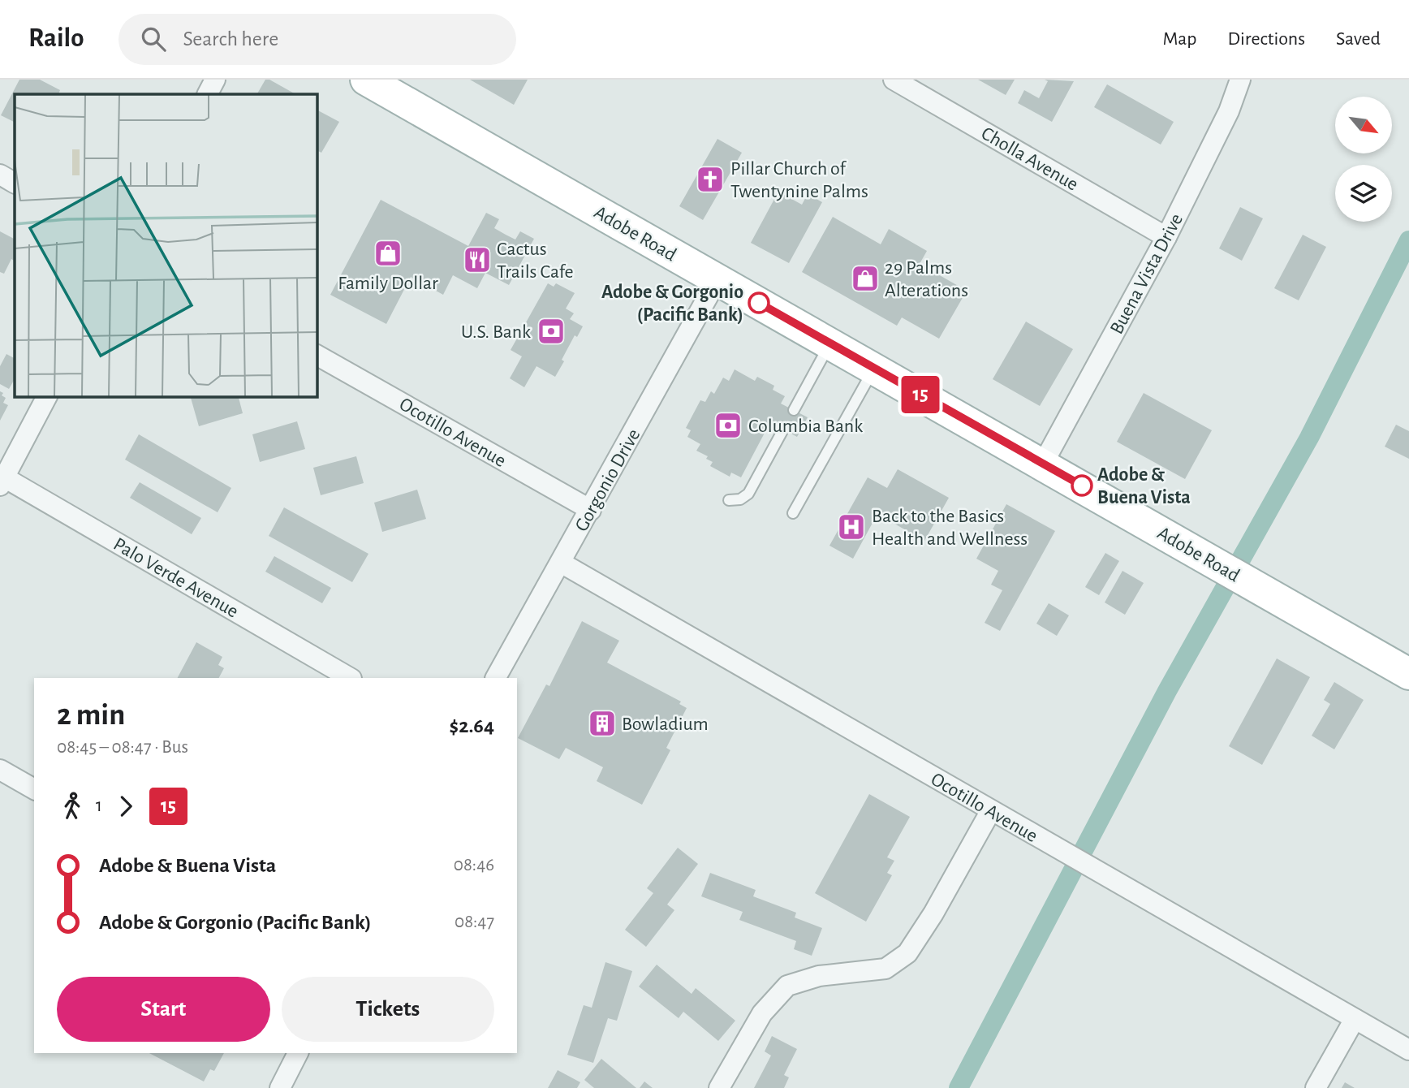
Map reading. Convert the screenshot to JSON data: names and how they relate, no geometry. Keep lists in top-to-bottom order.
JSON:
{
  "streets": {
    "main road": ["Adobe Road"],
    "street": [
      "Cholla Avenue",
      "Buena Vista Drive",
      "Ocotillo Avenue",
      "Gorgonio Drive",
      "Palo Verde Avenue"
    ]
  },
  "crossings": [
    ["Cholla Avenue", "Buena Vista Drive"],
    ["Adobe Road", "Buena Vista Drive"],
    ["Adobe Road", "Gorgonio Drive"],
    ["Ocotillo Avenue", "Gorgonio Drive"]
  ],
  "places": {
    "church": ["Pillar Church of Twentynine Palms"],
    "shop": ["Family Dollar", "29 Palms Alterations"],
    "restaurant": ["Cactus Trails Cafe"],
    "other": ["Adobe & Gorgonio (Pacific Bank)", "Adobe & Buena Vista"],
    "bank": ["U.S. Bank", "Columbia Bank"],
    "hospital": ["Back to the Basics Health and Wellness"],
    "building": ["Bowladium"]
  },
  "lines": ["bus line 15"],
  "north": "bottom right",
  "page": {
    "header": "Railo",
    "search": "Search here",
    "nav": ["Map", "Directions", "Saved"],
    "on_map": "15",
    "heading": ["2 min", "08:45 – 08:47 · Bus", "$2.64"],
    "legs": ["1", "15"],
    "list": [
      {
        "name": "Adobe & Buena Vista",
        "value": "08:46"
      },
      {
        "name": "Adobe & Gorgonio (Pacific Bank)",
        "value": "08:47"
      }
    ],
    "buttons": ["Start", "Tickets"]
  }
}
